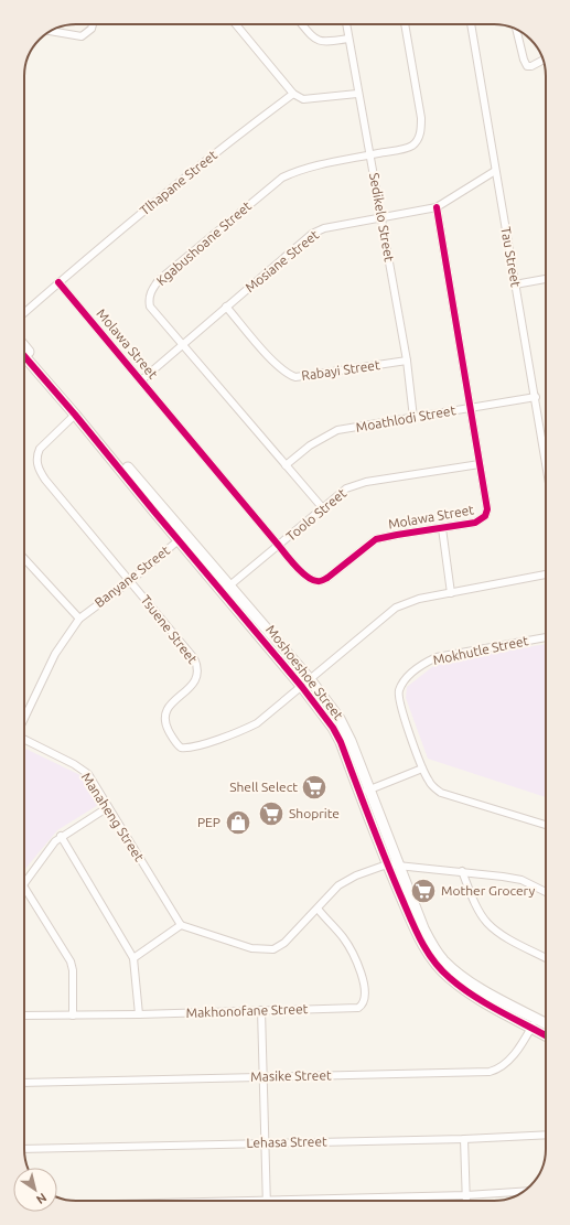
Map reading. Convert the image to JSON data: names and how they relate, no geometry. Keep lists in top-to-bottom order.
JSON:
{
  "streets": {
    "street": [
      "Tlhapane Street",
      "Sedikelo Street",
      "Kgabushoane Street",
      "Tau Street",
      "Mosiane Street",
      "Molawa Street",
      "Rabayi Street",
      "Moathlodi Street",
      "Toolo Street",
      "Banyane Street",
      "Tsuene Street",
      "Mokhutle Street",
      "Moshoeshoe Street",
      "Manaheng Street",
      "Makhonofane Street",
      "Masike Street",
      "Lehasa Street"
    ]
  },
  "crossings": [
    ["Tlhapane Street", "Molawa Street"],
    ["Sedikelo Street", "Kgabushoane Street"],
    ["Sedikelo Street", "Mosiane Street"],
    ["Sedikelo Street", "Rabayi Street"],
    ["Sedikelo Street", "Moathlodi Street"],
    ["Kgabushoane Street", "Mosiane Street"],
    ["Kgabushoane Street", "Moathlodi Street"],
    ["Kgabushoane Street", "Toolo Street"],
    ["Tau Street", "Mosiane Street"],
    ["Tau Street", "Moathlodi Street"],
    ["Mosiane Street", "Molawa Street"],
    ["Mosiane Street", "Rabayi Street"],
    ["Molawa Street", "Moathlodi Street"],
    ["Molawa Street", "Toolo Street"],
    ["Toolo Street", "Moshoeshoe Street"],
    ["Banyane Street", "Tsuene Street"],
    ["Banyane Street", "Moshoeshoe Street"],
    ["Tsuene Street", "Moshoeshoe Street"],
    ["Moshoeshoe Street", "Masike Street"]
  ],
  "places": {
    "supermarket": ["Shell Select", "Shoprite", "Mother Grocery"],
    "shop": ["PEP"]
  },
  "north": "bottom right"
}
